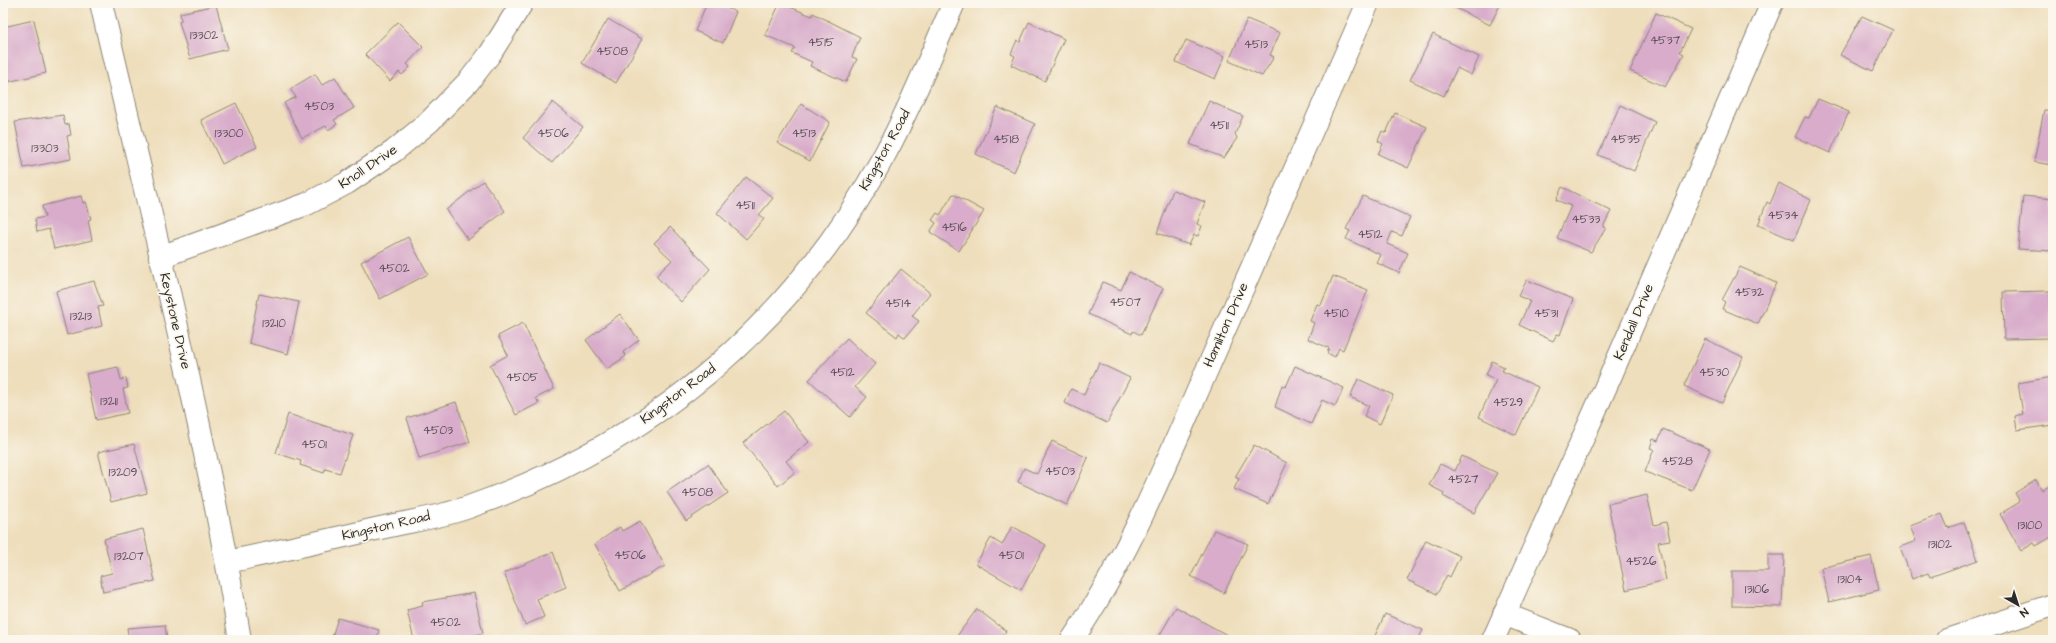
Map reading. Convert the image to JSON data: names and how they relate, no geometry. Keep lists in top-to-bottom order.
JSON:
{
  "streets": {
    "street": [
      "Kingston Road",
      "Knoll Drive",
      "Keystone Drive",
      "Kendall Drive",
      "Hamilton Drive"
    ]
  },
  "crossings": [
    ["Kingston Road", "Keystone Drive"],
    ["Knoll Drive", "Keystone Drive"]
  ],
  "house_numbers": [
    "13302",
    "4537",
    "4515",
    "4513",
    "4508",
    "4503",
    "4511",
    "13300",
    "4506",
    "4513",
    "4518",
    "4535",
    "13303",
    "4511",
    "4534",
    "4533",
    "4516",
    "4512",
    "4502",
    "4532",
    "4507",
    "4514",
    "4510",
    "4531",
    "13213",
    "13210",
    "4512",
    "4530",
    "4505",
    "13211",
    "4529",
    "4503",
    "4501",
    "4528",
    "4503",
    "13209",
    "4527",
    "4508",
    "13100",
    "13102",
    "4506",
    "4501",
    "13207",
    "4526",
    "13104",
    "13106",
    "4502"
  ],
  "north": "bottom right"
}
